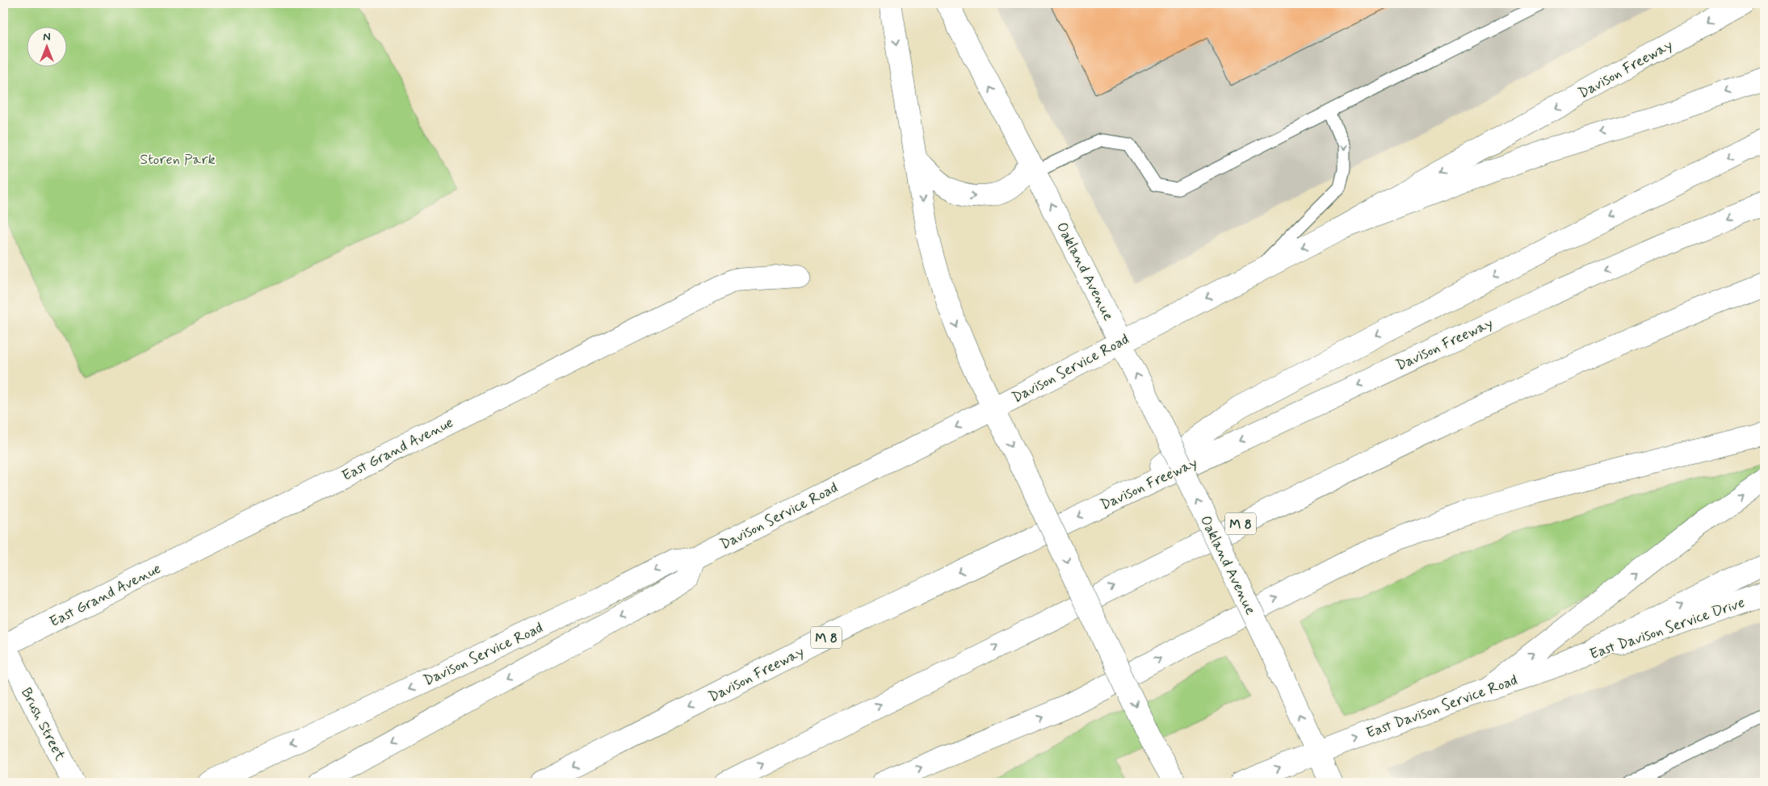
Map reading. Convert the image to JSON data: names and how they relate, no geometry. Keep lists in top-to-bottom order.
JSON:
{
  "streets": {
    "main road": [
      "Davison Freeway",
      "Oakland Avenue",
      "Davison Service Road",
      "East Grand Avenue",
      "M 8",
      "East Davison Service Drive",
      "East Davison Service Road",
      "Brush Street"
    ]
  },
  "crossings": [
    ["Davison Freeway", "Davison Service Road"],
    ["Oakland Avenue", "Davison Service Road"],
    ["Oakland Avenue", "East Davison Service Road"],
    ["East Grand Avenue", "Brush Street"],
    ["East Davison Service Drive", "East Davison Service Road"]
  ],
  "parks": ["Storen Park"],
  "north": "top"
}
